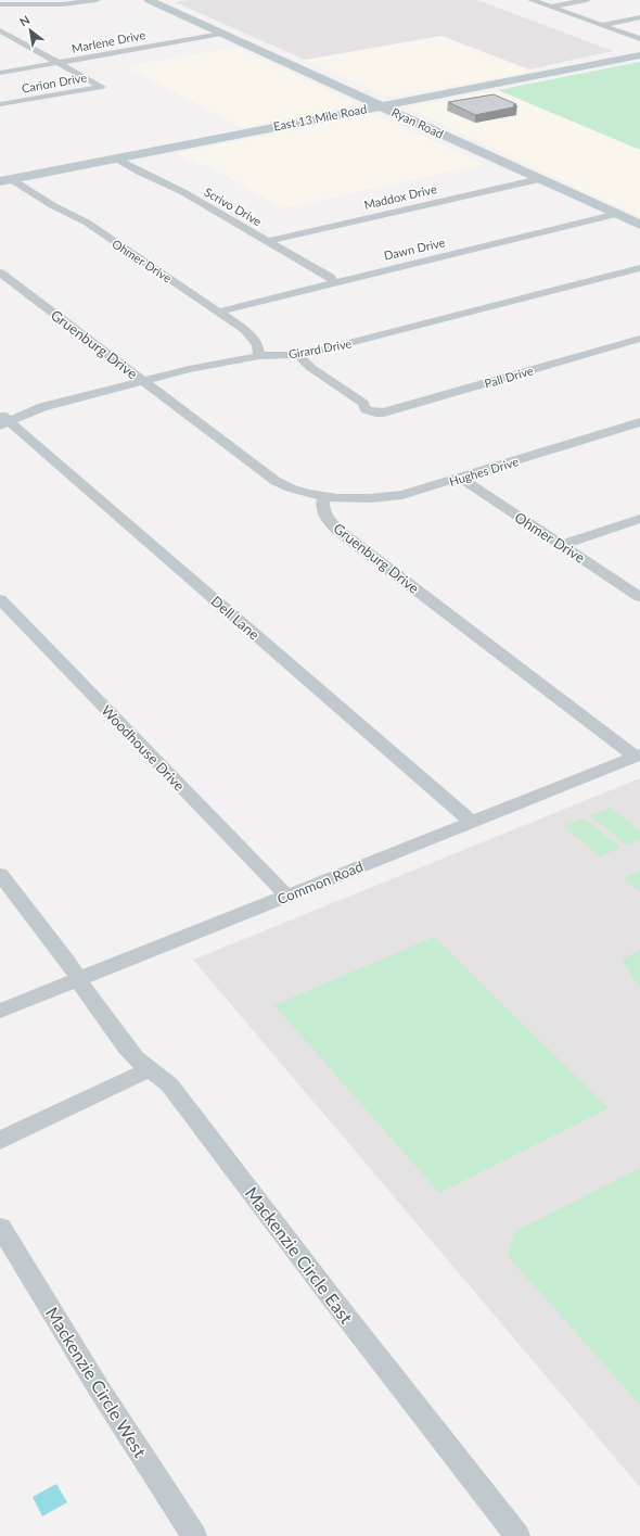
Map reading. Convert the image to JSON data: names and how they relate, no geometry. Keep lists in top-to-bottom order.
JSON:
{
  "streets": {
    "main road": ["East 13 Mile Road", "Ryan Road"],
    "street": [
      "Marlene Drive",
      "Carion Drive",
      "Maddox Drive",
      "Scrivo Drive",
      "Dawn Drive",
      "Ohmer Drive",
      "Gruenburg Drive",
      "Girard Drive",
      "Pall Drive",
      "Hughes Drive",
      "Dell Lane",
      "Woodhouse Drive",
      "Common Road",
      "Mackenzie Circle East",
      "Mackenzie Circle West"
    ]
  },
  "crossings": [
    ["Marlene Drive", "Carion Drive"],
    ["Marlene Drive", "Ryan Road"],
    ["East 13 Mile Road", "Ryan Road"],
    ["East 13 Mile Road", "Scrivo Drive"],
    ["East 13 Mile Road", "Ohmer Drive"],
    ["Ryan Road", "Maddox Drive"],
    ["Ryan Road", "Dawn Drive"],
    ["Maddox Drive", "Scrivo Drive"],
    ["Scrivo Drive", "Dawn Drive"],
    ["Dawn Drive", "Ohmer Drive"],
    ["Ohmer Drive", "Girard Drive"],
    ["Ohmer Drive", "Hughes Drive"],
    ["Gruenburg Drive", "Girard Drive"],
    ["Gruenburg Drive", "Hughes Drive"],
    ["Gruenburg Drive", "Common Road"],
    ["Girard Drive", "Pall Drive"],
    ["Girard Drive", "Dell Lane"],
    ["Dell Lane", "Common Road"],
    ["Woodhouse Drive", "Common Road"],
    ["Common Road", "Mackenzie Circle East"]
  ],
  "north": "top left"
}
